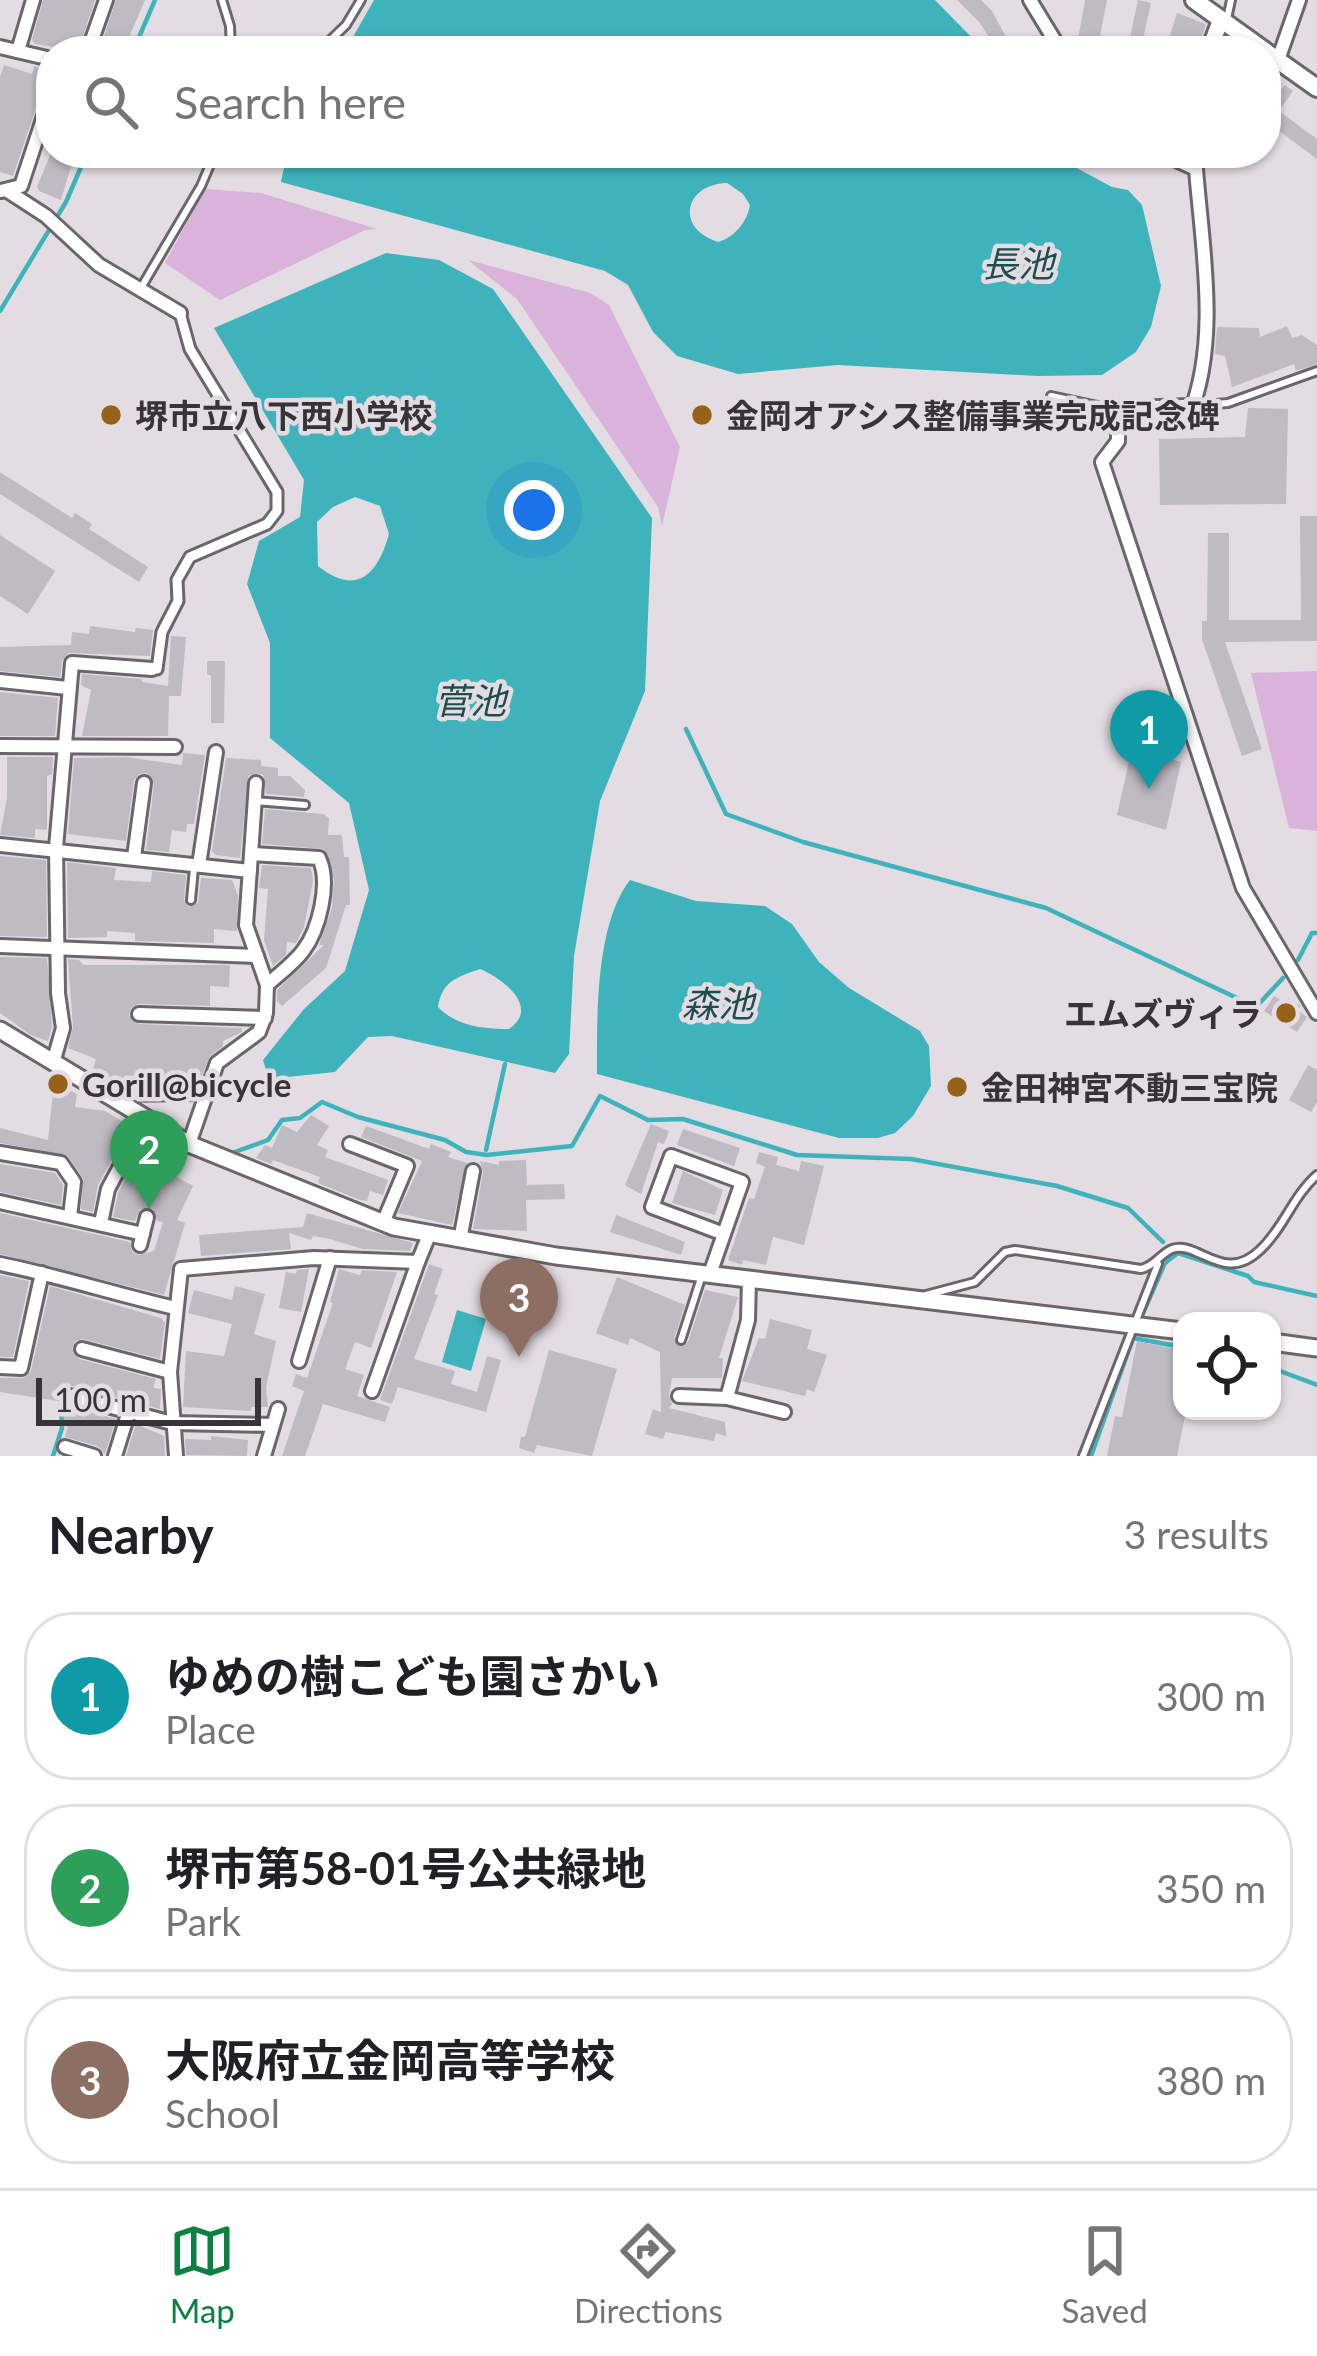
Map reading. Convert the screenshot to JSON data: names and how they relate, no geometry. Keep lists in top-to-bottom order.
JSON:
{
  "water": ["長池", "菅池", "森池"],
  "places": [
    "堺市立八下西小学校",
    "金岡オアシス整備事業完成記念碑",
    "エムズヴィラ",
    "Gorill@bicycle",
    "金田神宮不動三宝院"
  ],
  "scale_bar": "100 m",
  "page": {
    "search": "Search here",
    "pins": ["1", "2", "3"],
    "scale": "100 m",
    "heading": ["Nearby", "3 results"],
    "list": [
      {
        "mark": "1",
        "name": "ゆめの樹こども園さかい",
        "note": "Place",
        "value": "300 m"
      },
      {
        "mark": "2",
        "name": "堺市第58-01号公共緑地",
        "note": "Park",
        "value": "350 m"
      },
      {
        "mark": "3",
        "name": "大阪府立金岡高等学校",
        "note": "School",
        "value": "380 m"
      }
    ],
    "nav": ["Map", "Directions", "Saved"]
  }
}
